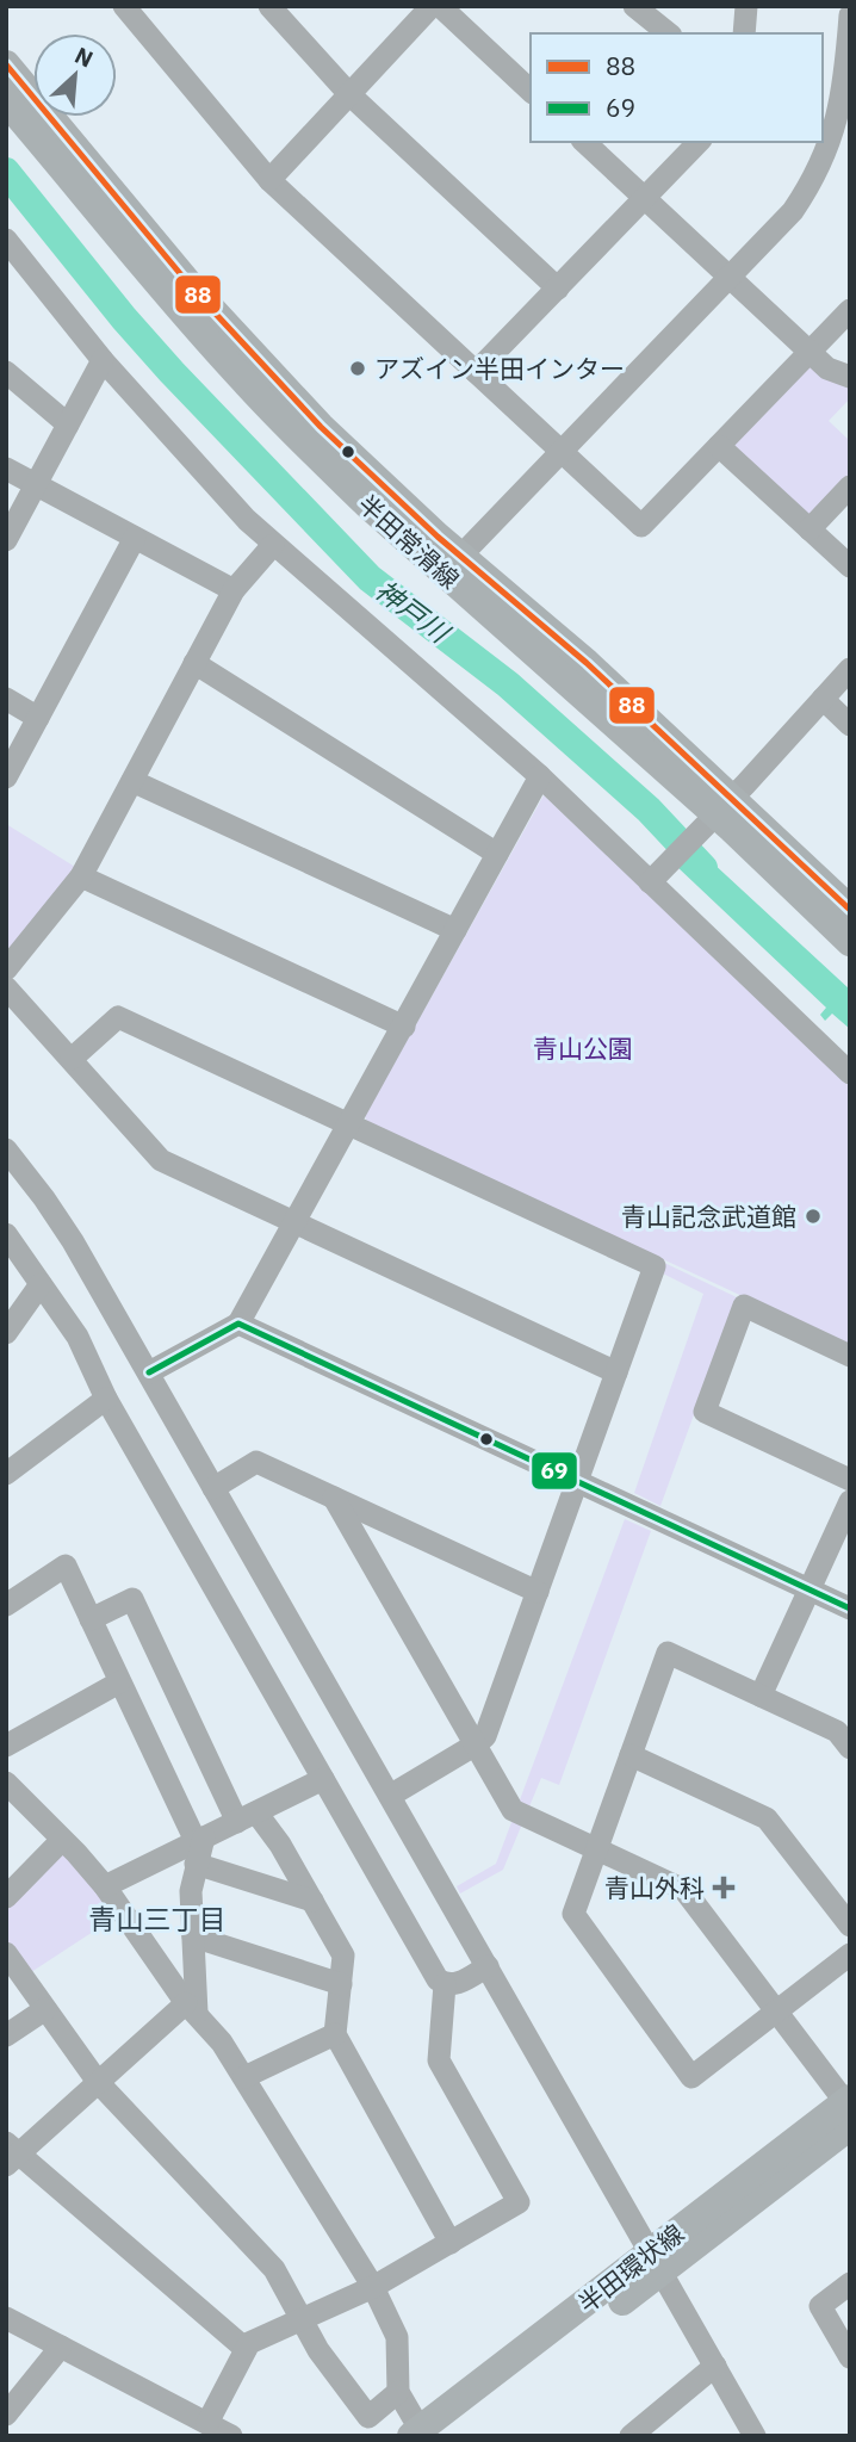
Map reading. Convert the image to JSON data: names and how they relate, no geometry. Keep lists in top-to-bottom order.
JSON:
{
  "streets": {
    "main road": ["半田常滑線", "半田環状線"]
  },
  "districts": ["青山三丁目"],
  "water": ["神戸川"],
  "parks": ["青山公園"],
  "places": {
    "other": ["アズイン半田インター", "青山記念武道館"],
    "health": ["青山外科"]
  },
  "lines": ["transit line 88", "transit line 69"],
  "legend": ["88", "69"],
  "north": "top right"
}
